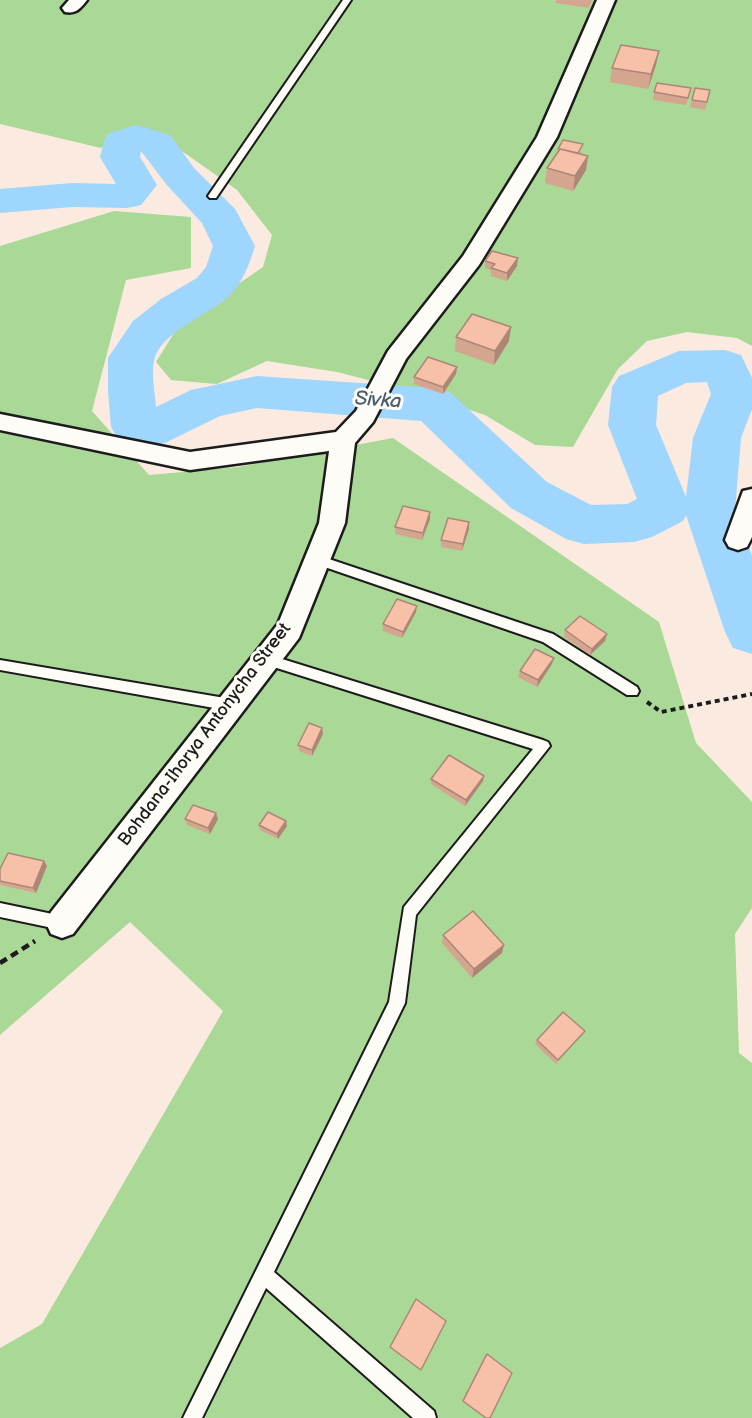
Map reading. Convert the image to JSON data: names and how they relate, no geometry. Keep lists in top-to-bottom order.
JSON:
{
  "streets": {
    "street": ["Bohdana-Ihorya Antonycha Street"]
  },
  "water": ["Sivka"]
}
